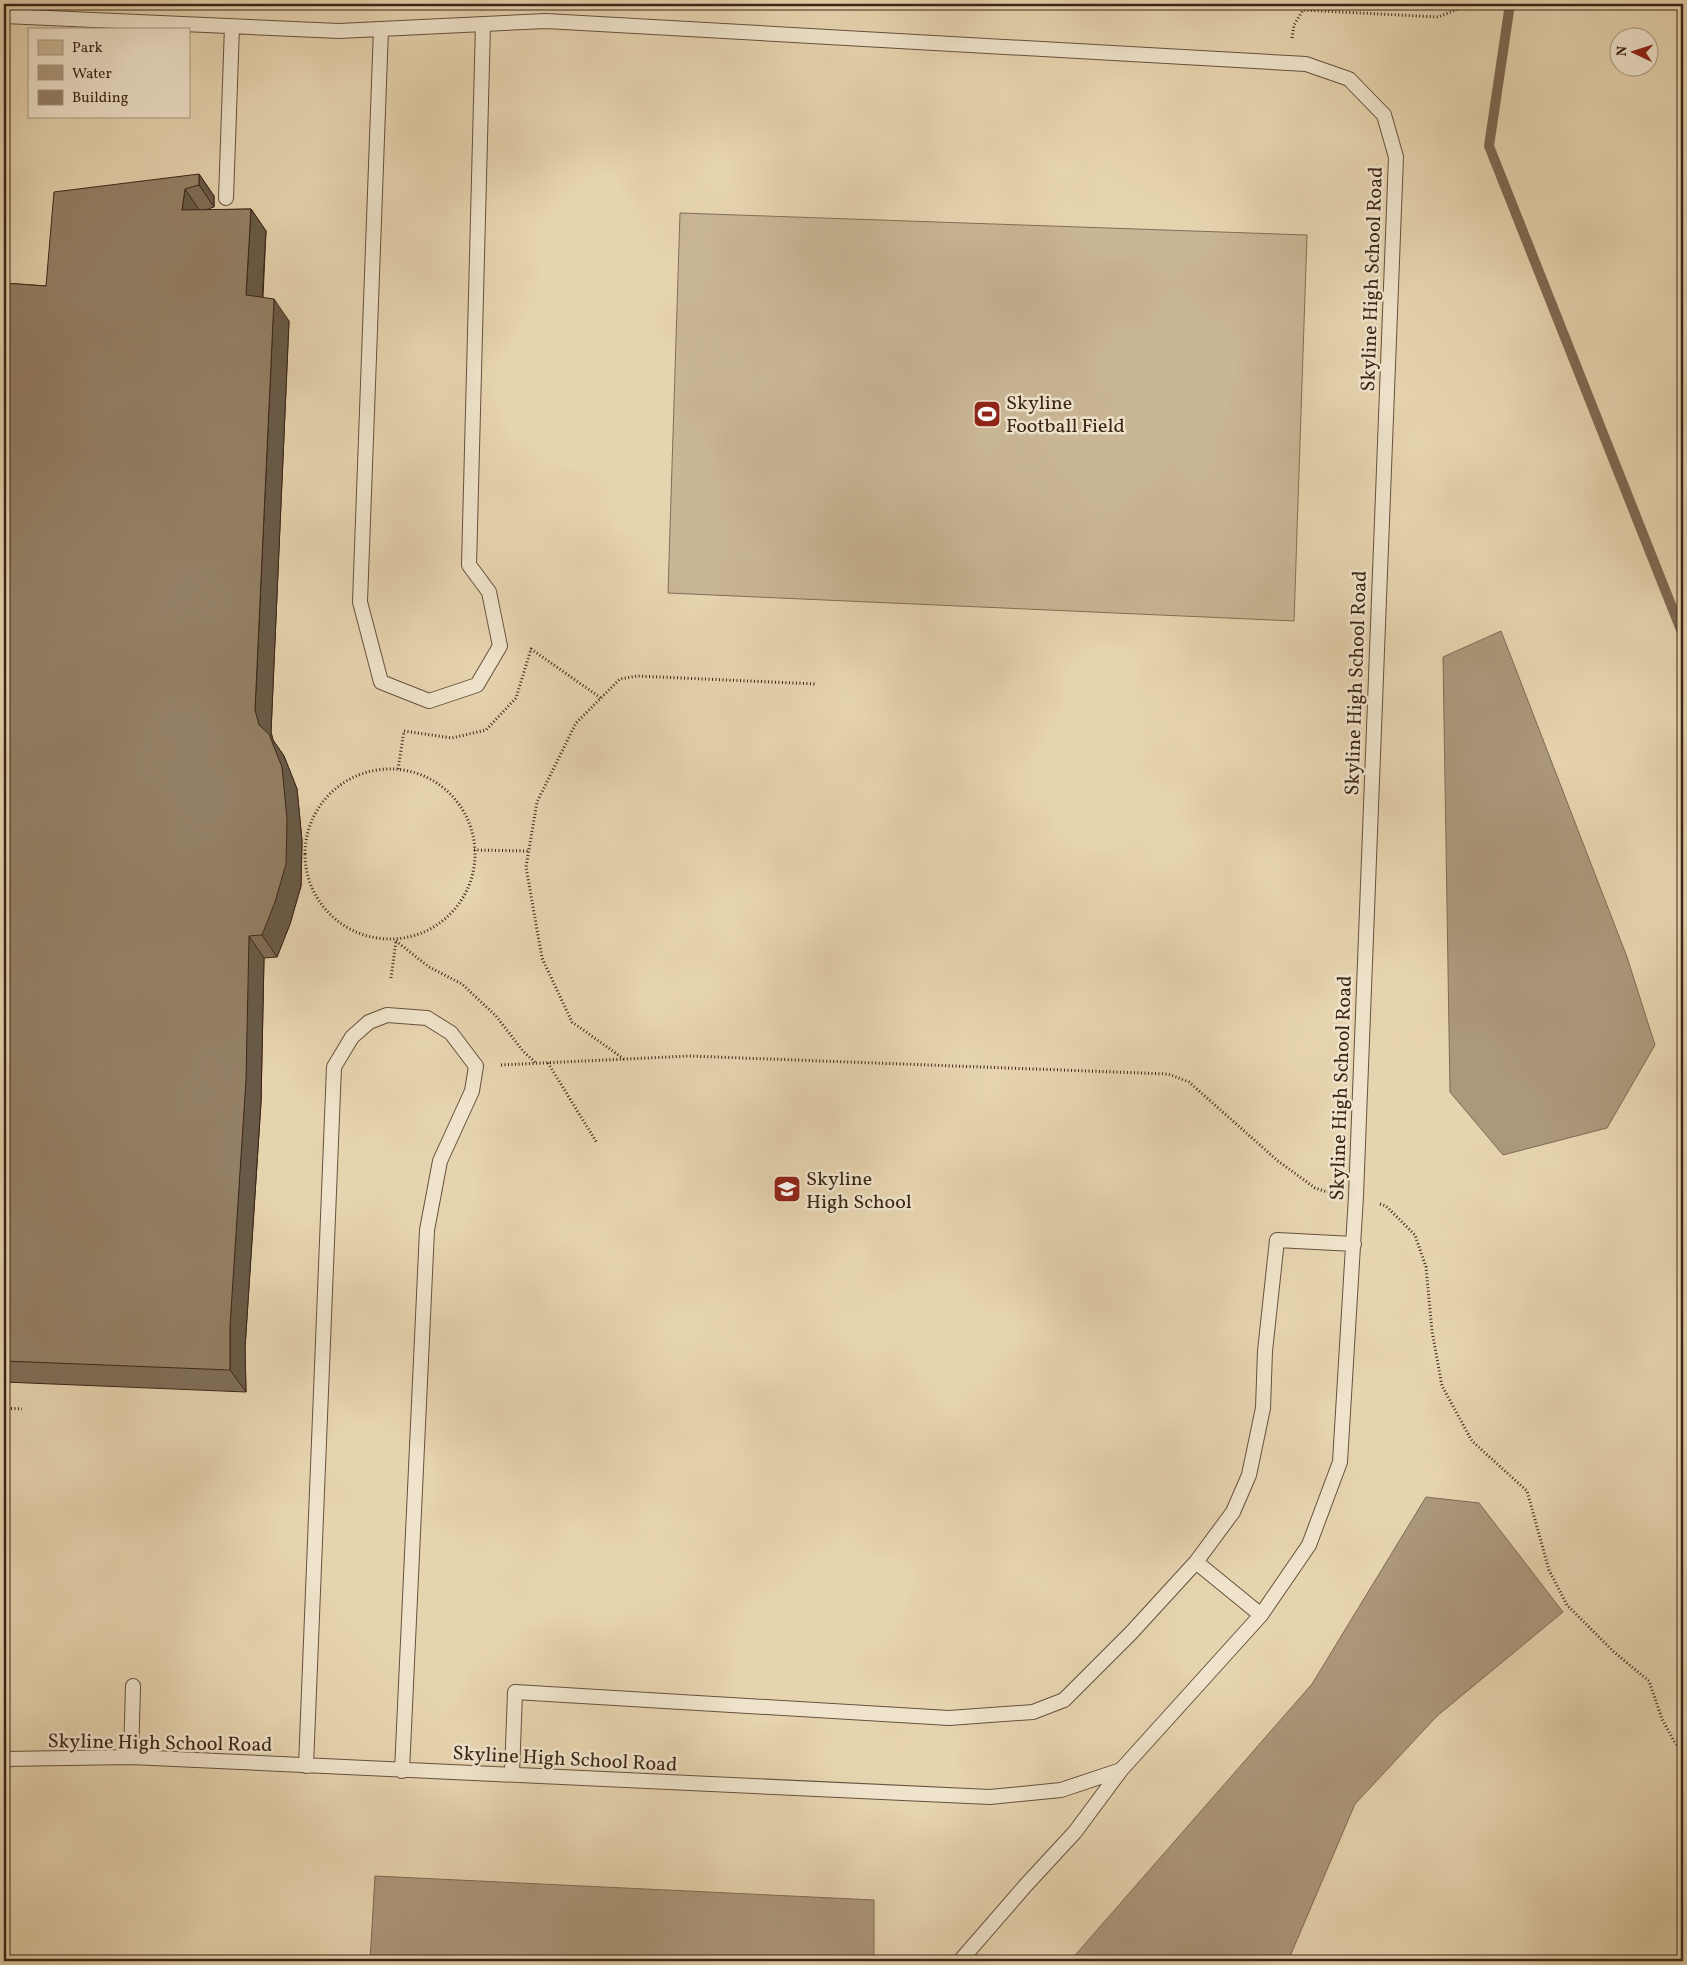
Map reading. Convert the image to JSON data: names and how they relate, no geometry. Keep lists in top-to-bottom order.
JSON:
{
  "streets": {
    "lane": ["Skyline High School Road"]
  },
  "places": {
    "sports": ["Skyline Football Field"],
    "school or university": ["Skyline High School"]
  },
  "legend": ["Park", "Water", "Building"],
  "north": "left"
}
